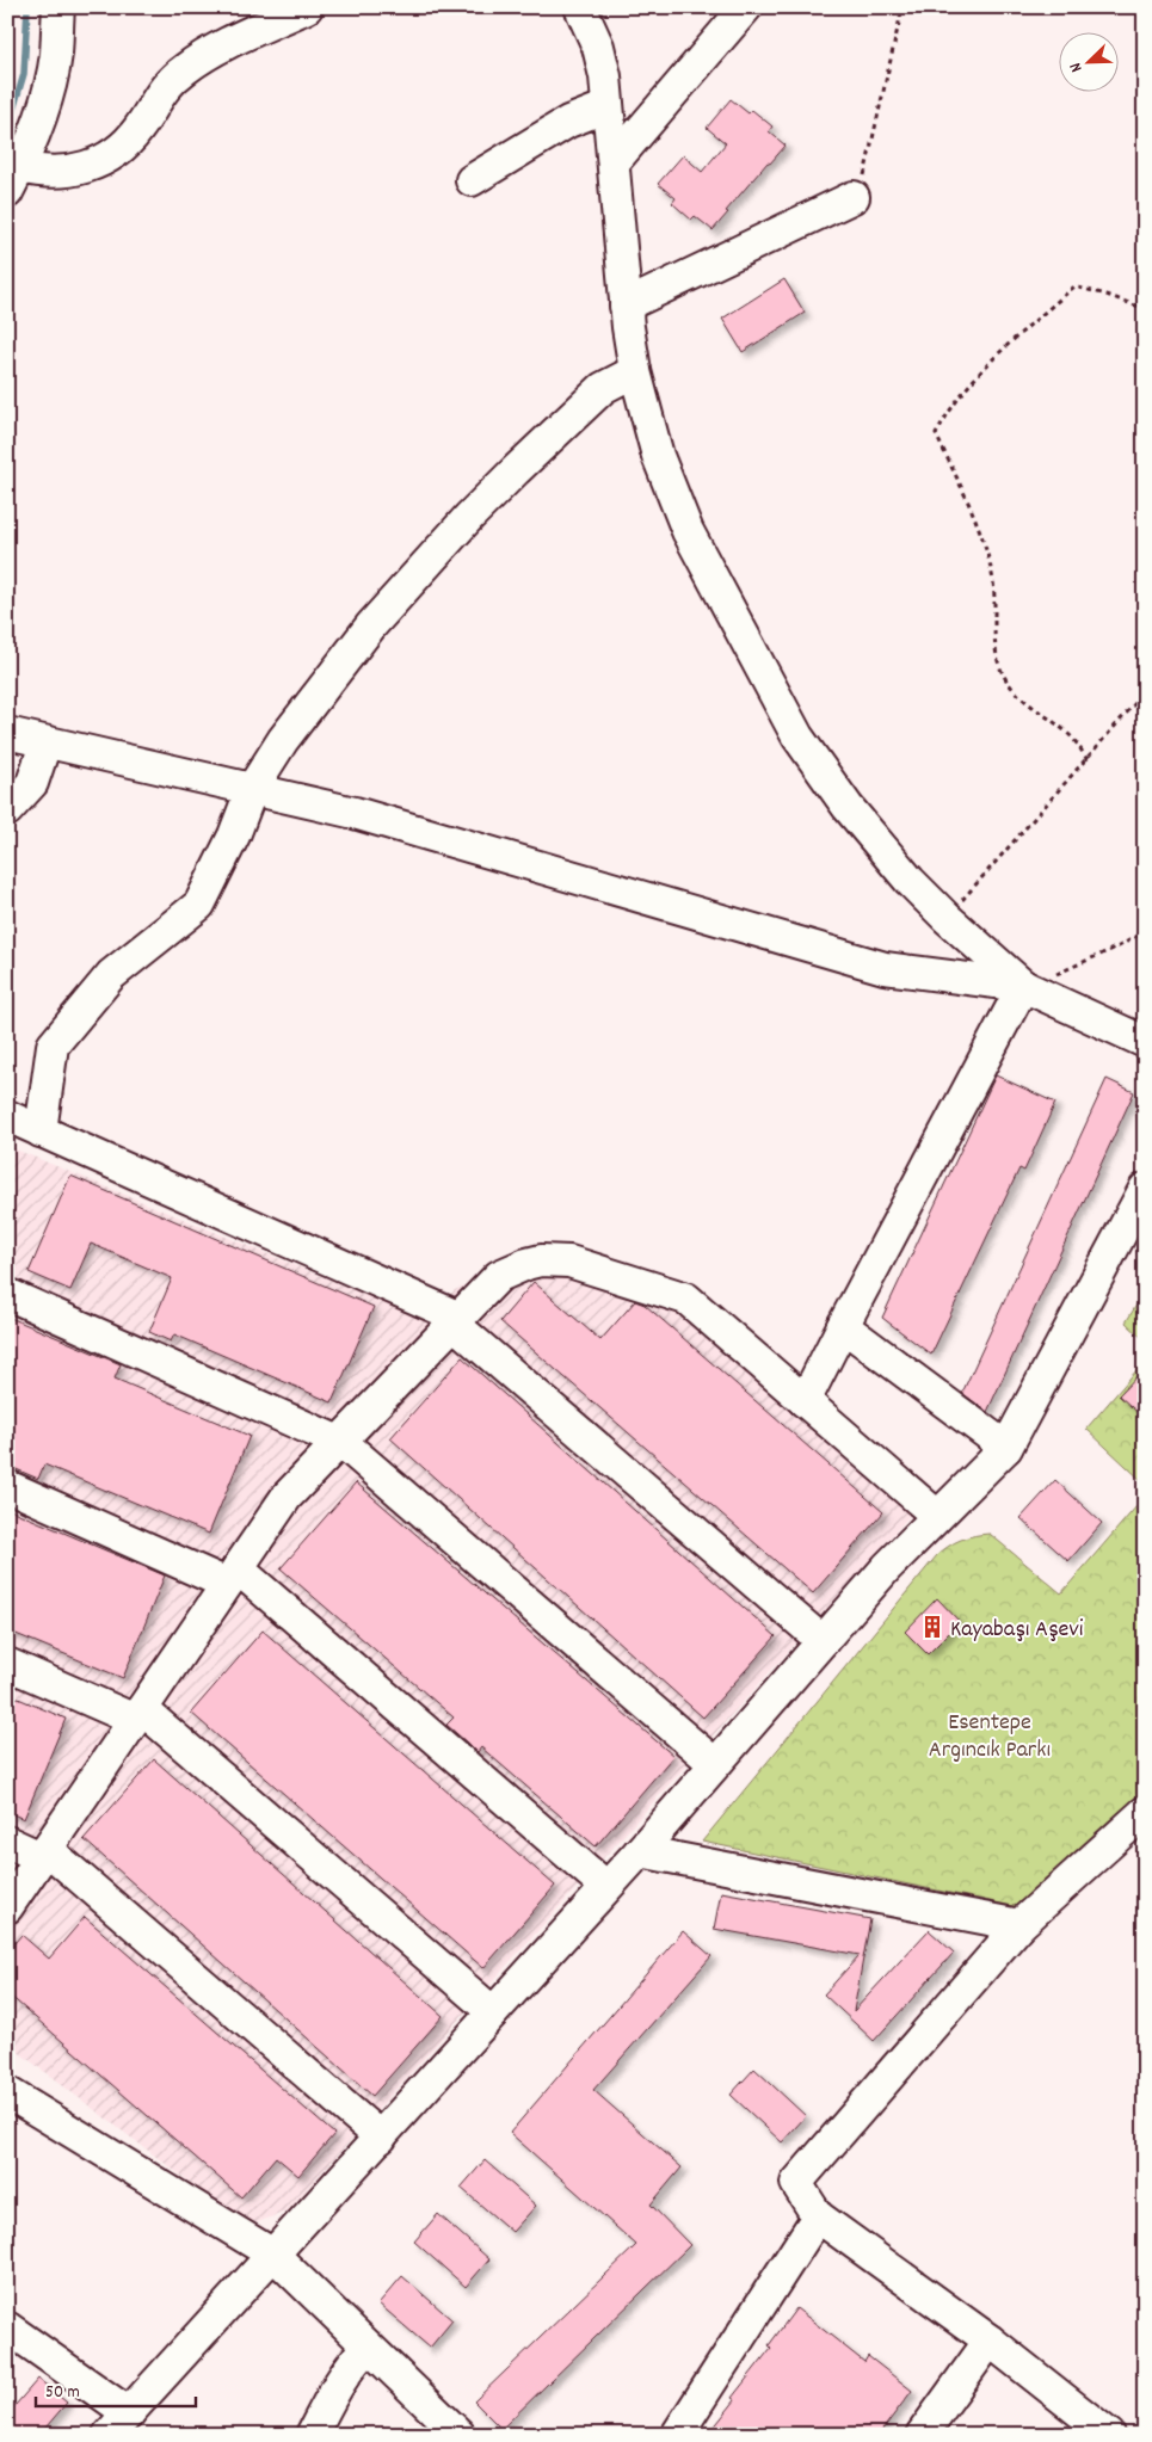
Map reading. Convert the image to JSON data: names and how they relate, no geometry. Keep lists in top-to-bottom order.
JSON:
{
  "parks": ["Esentepe Argıncık Parkı"],
  "places": {
    "building": ["Kayabaşı Aşevi"]
  },
  "scale_bar": "50 m",
  "north": "bottom left"
}
